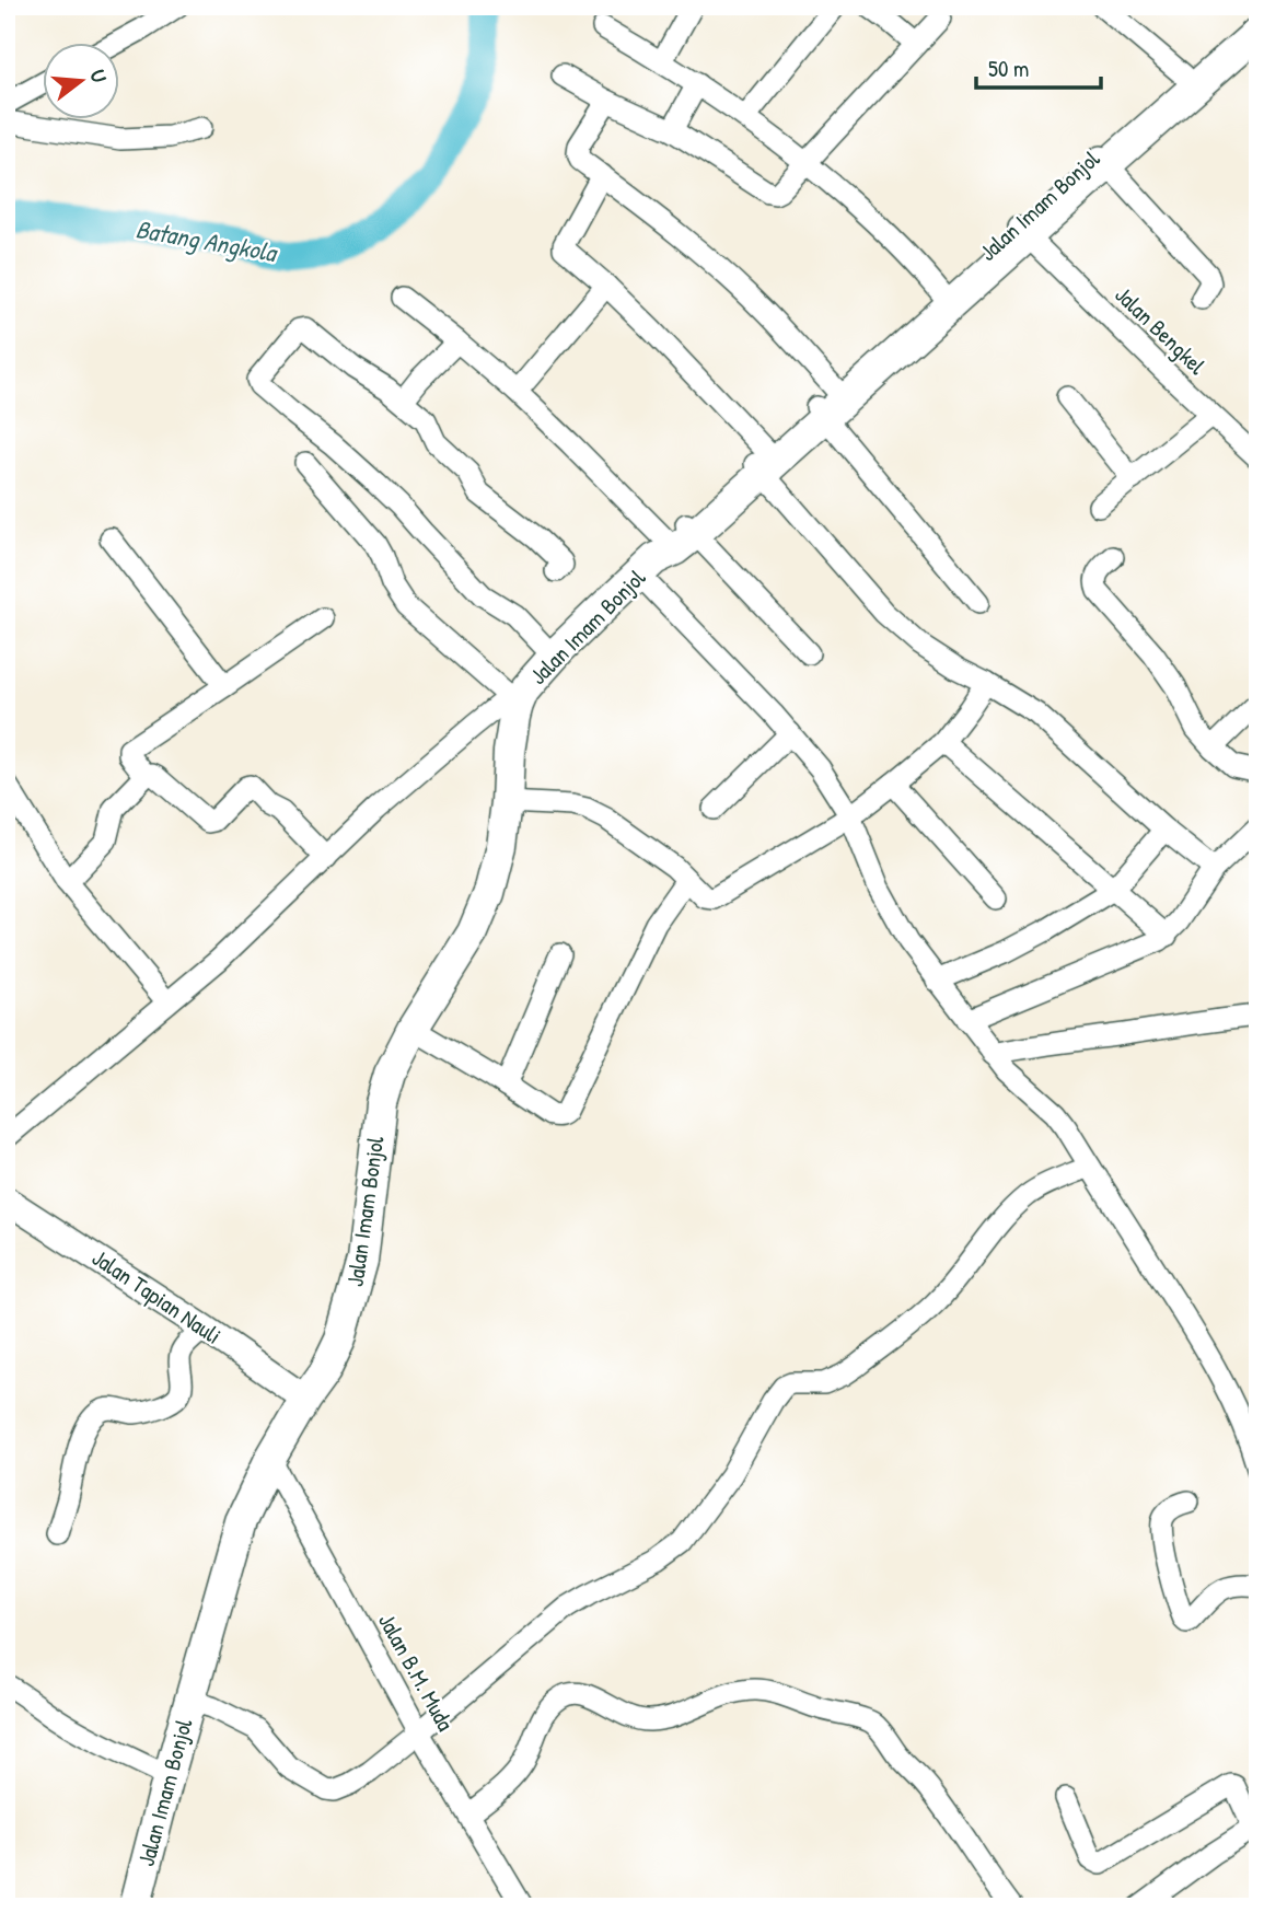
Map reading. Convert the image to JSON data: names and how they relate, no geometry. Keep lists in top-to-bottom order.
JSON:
{
  "streets": {
    "highway": ["Jalan Imam Bonjol"],
    "main road": ["Jalan Tapian Nauli"],
    "street": ["Jalan Bengkel", "Jalan B.M. Muda"]
  },
  "crossings": [
    ["Jalan Imam Bonjol", "Jalan Bengkel"],
    ["Jalan Imam Bonjol", "Jalan Tapian Nauli"],
    ["Jalan Imam Bonjol", "Jalan B.M. Muda"]
  ],
  "water": ["Batang Angkola"],
  "scale_bar": "50 m",
  "north": "right"
}
